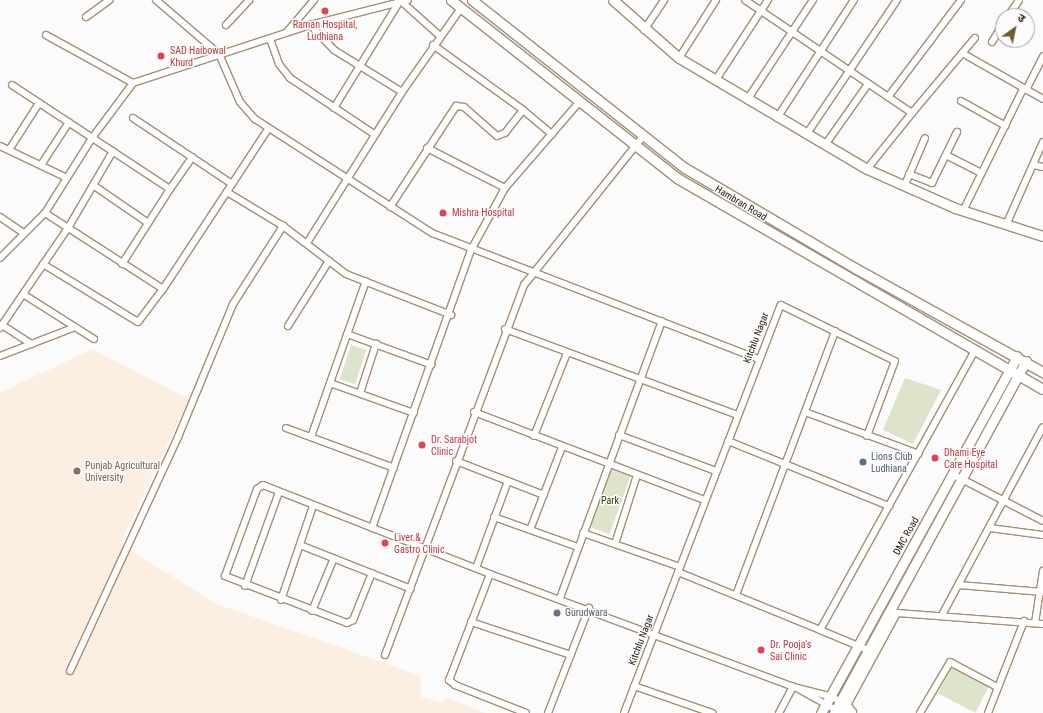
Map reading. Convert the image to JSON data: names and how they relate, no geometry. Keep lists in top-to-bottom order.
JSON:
{
  "streets": {
    "main road": ["Hambran Road", "DMC Road"],
    "street": ["Kitchlu Nagar"]
  },
  "crossings": [
    ["Hambran Road", "DMC Road"]
  ],
  "parks": ["Park"],
  "places": [
    "Raman Hospital, Ludhiana",
    "SAD Haibowal Khurd",
    "Mishra Hospital",
    "Dr. Sarabjot Clinic",
    "Dhami Eye Care Hospital",
    "Lions Club Ludhiana",
    "Punjab Agricultural University",
    "Liver & Gastro Clinic",
    "Gurudwara",
    "Dr. Pooja's Sai Clinic"
  ],
  "north": "top right"
}
